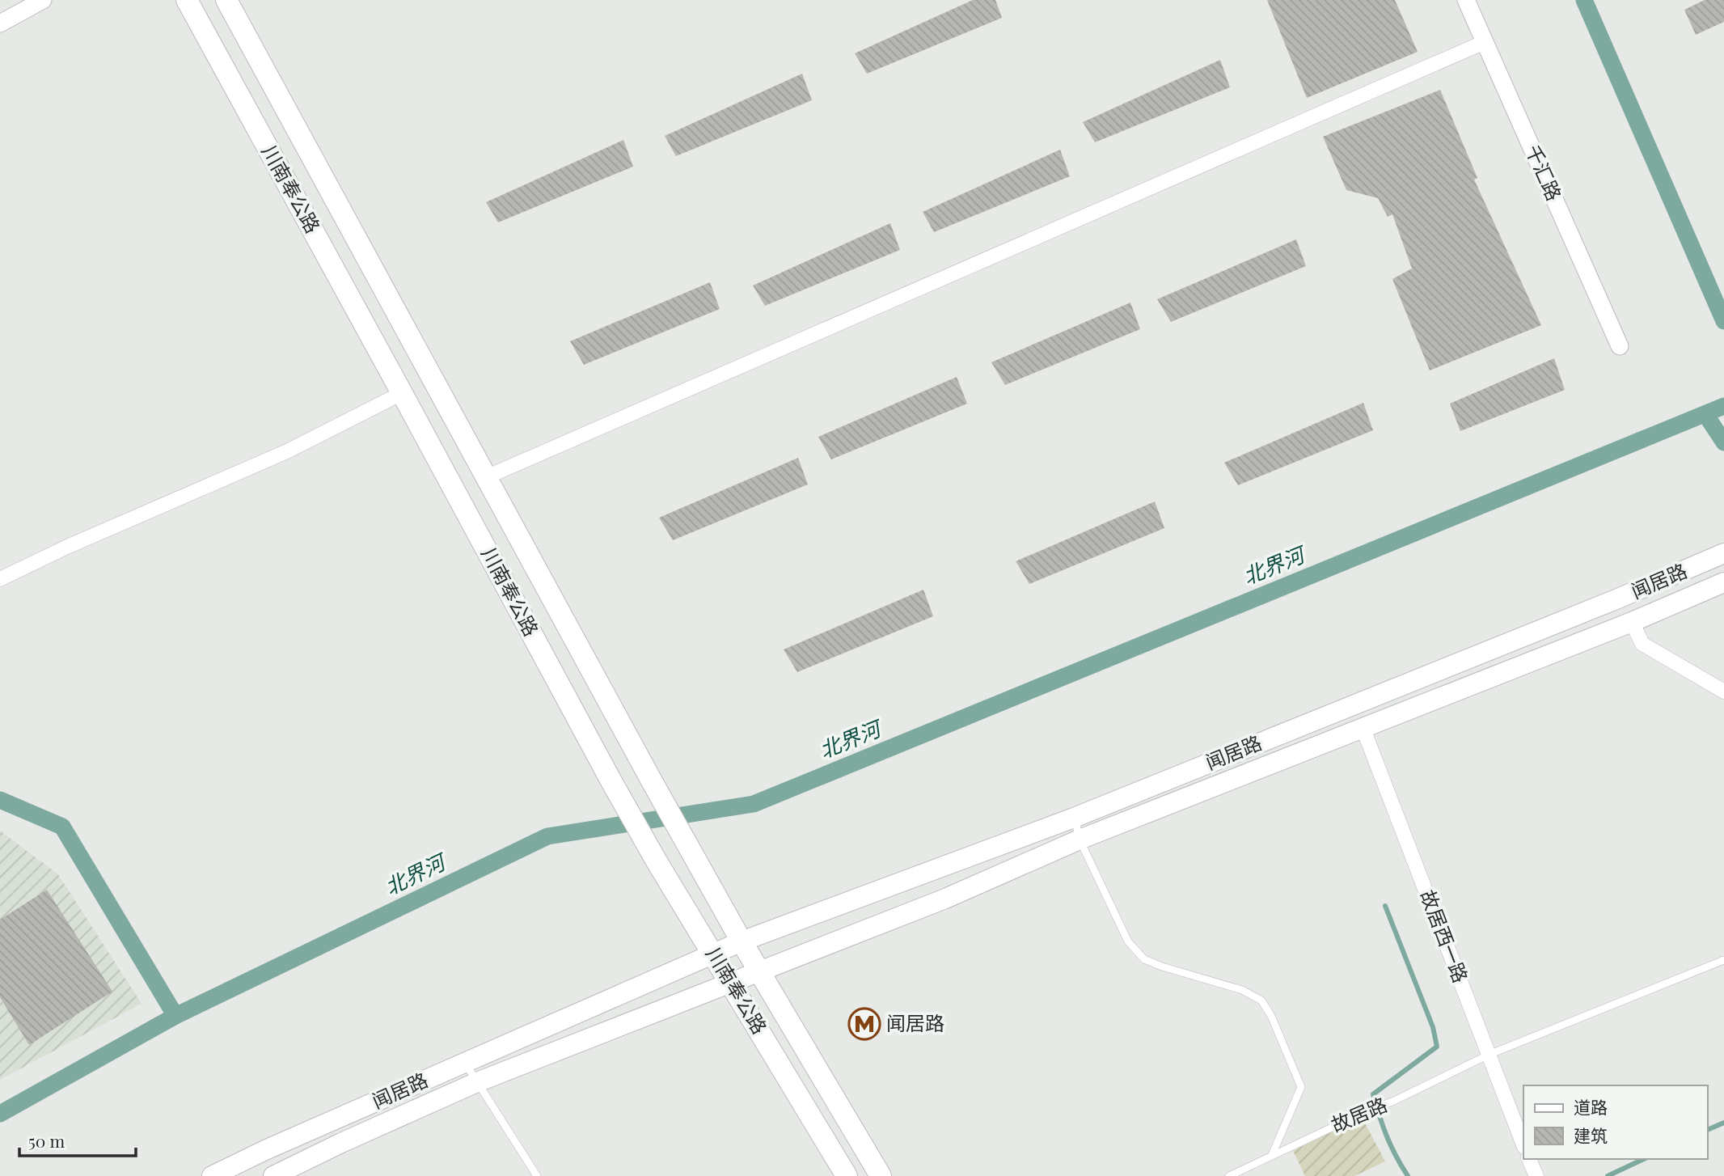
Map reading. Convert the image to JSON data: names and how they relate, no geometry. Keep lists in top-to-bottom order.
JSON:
{
  "streets": {
    "main road": ["川南奉公路", "闻居路"],
    "street": ["千汇路", "故居西一路"],
    "lane": ["故居路"]
  },
  "crossings": [
    ["川南奉公路", "闻居路"],
    ["故居西一路", "故居路"]
  ],
  "water": ["北界河"],
  "places": {
    "metro station": ["闻居路"]
  },
  "legend": ["道路", "建筑"],
  "scale_bar": "50 m"
}
